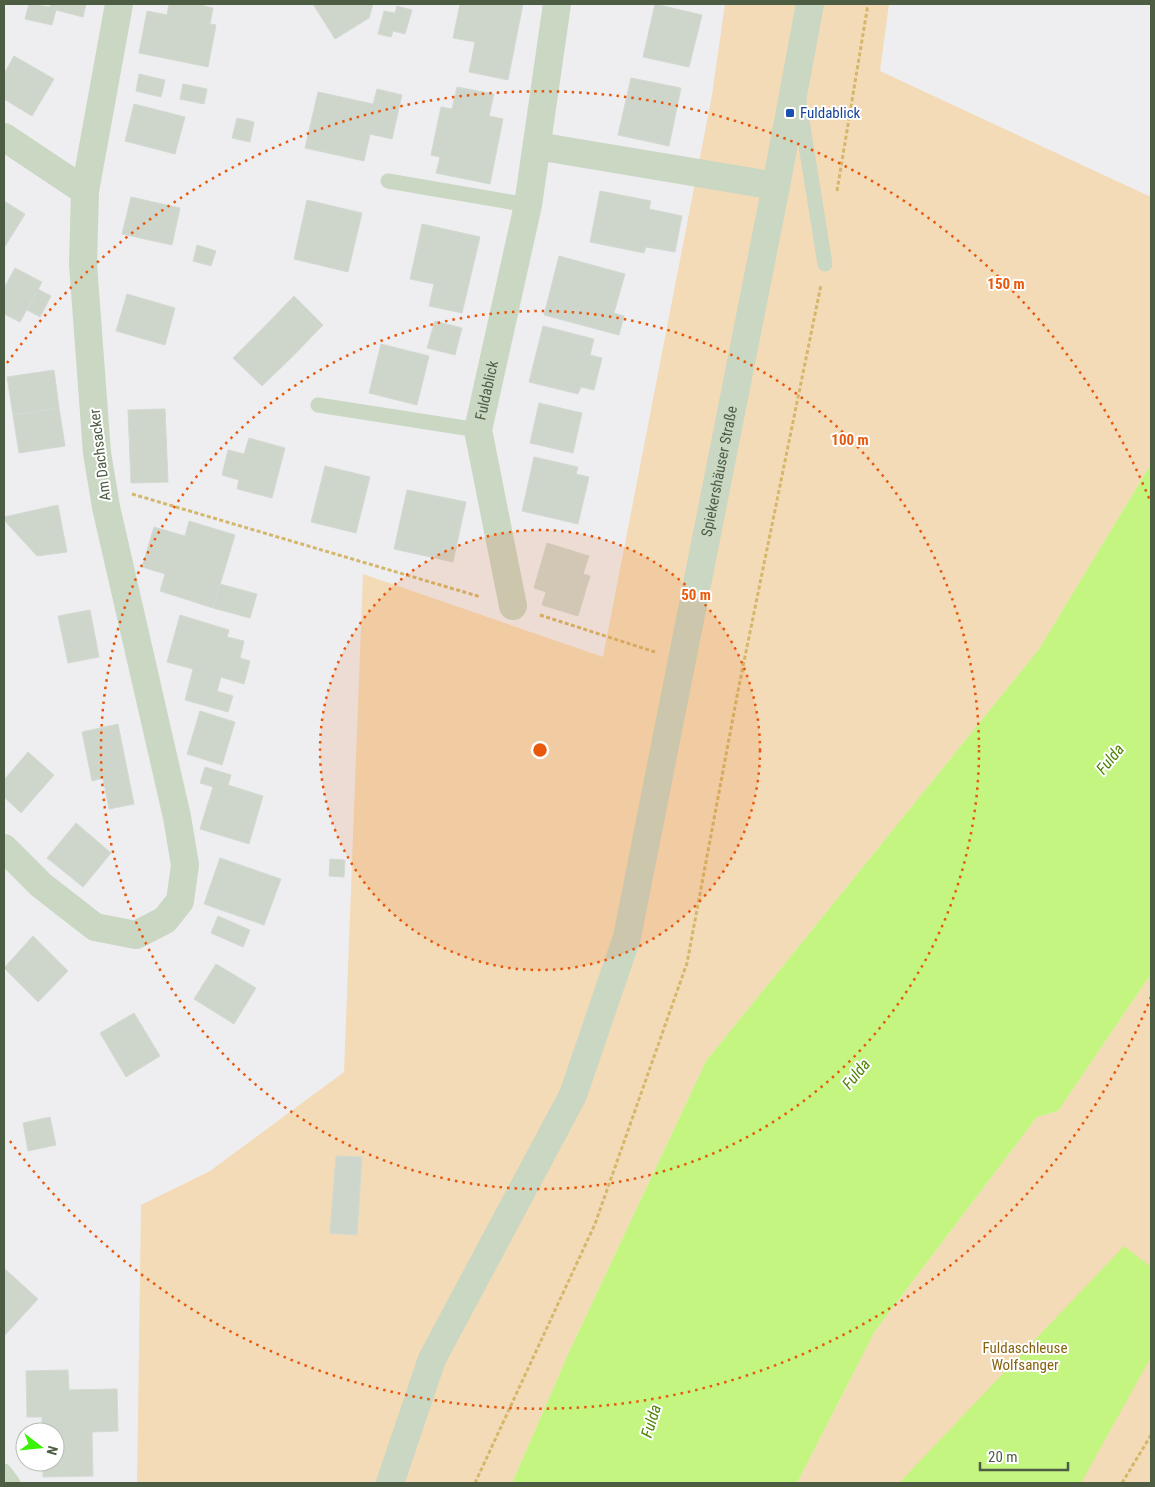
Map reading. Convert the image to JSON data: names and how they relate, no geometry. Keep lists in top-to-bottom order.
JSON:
{
  "streets": {
    "street": ["Fuldablick", "Am Dachsacker", "Spiekershäuser Straße"]
  },
  "water": ["Fulda"],
  "parks": ["Fuldaschleuse Wolfsanger"],
  "places": {
    "transit": ["Fuldablick"]
  },
  "scale_bar": "20 m",
  "north": "right",
  "rings": ["150 m", "100 m", "50 m"]
}
